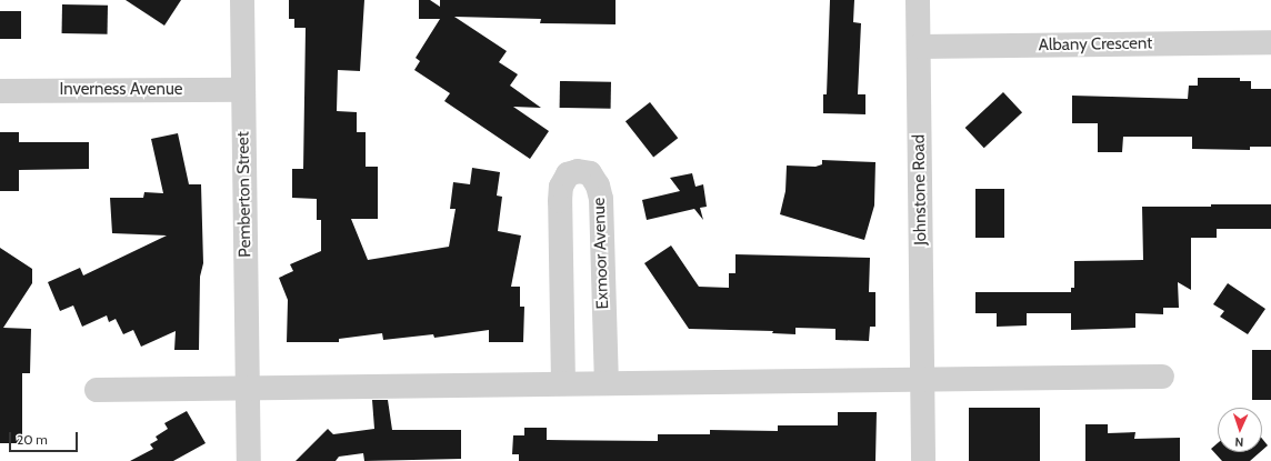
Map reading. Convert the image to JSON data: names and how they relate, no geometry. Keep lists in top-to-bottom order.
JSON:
{
  "streets": {
    "street": [
      "Albany Crescent",
      "Inverness Avenue",
      "Johnstone Road",
      "Pemberton Street",
      "Exmoor Avenue"
    ]
  },
  "crossings": [
    ["Albany Crescent", "Johnstone Road"],
    ["Inverness Avenue", "Pemberton Street"]
  ],
  "scale_bar": "20 m",
  "north": "bottom"
}
